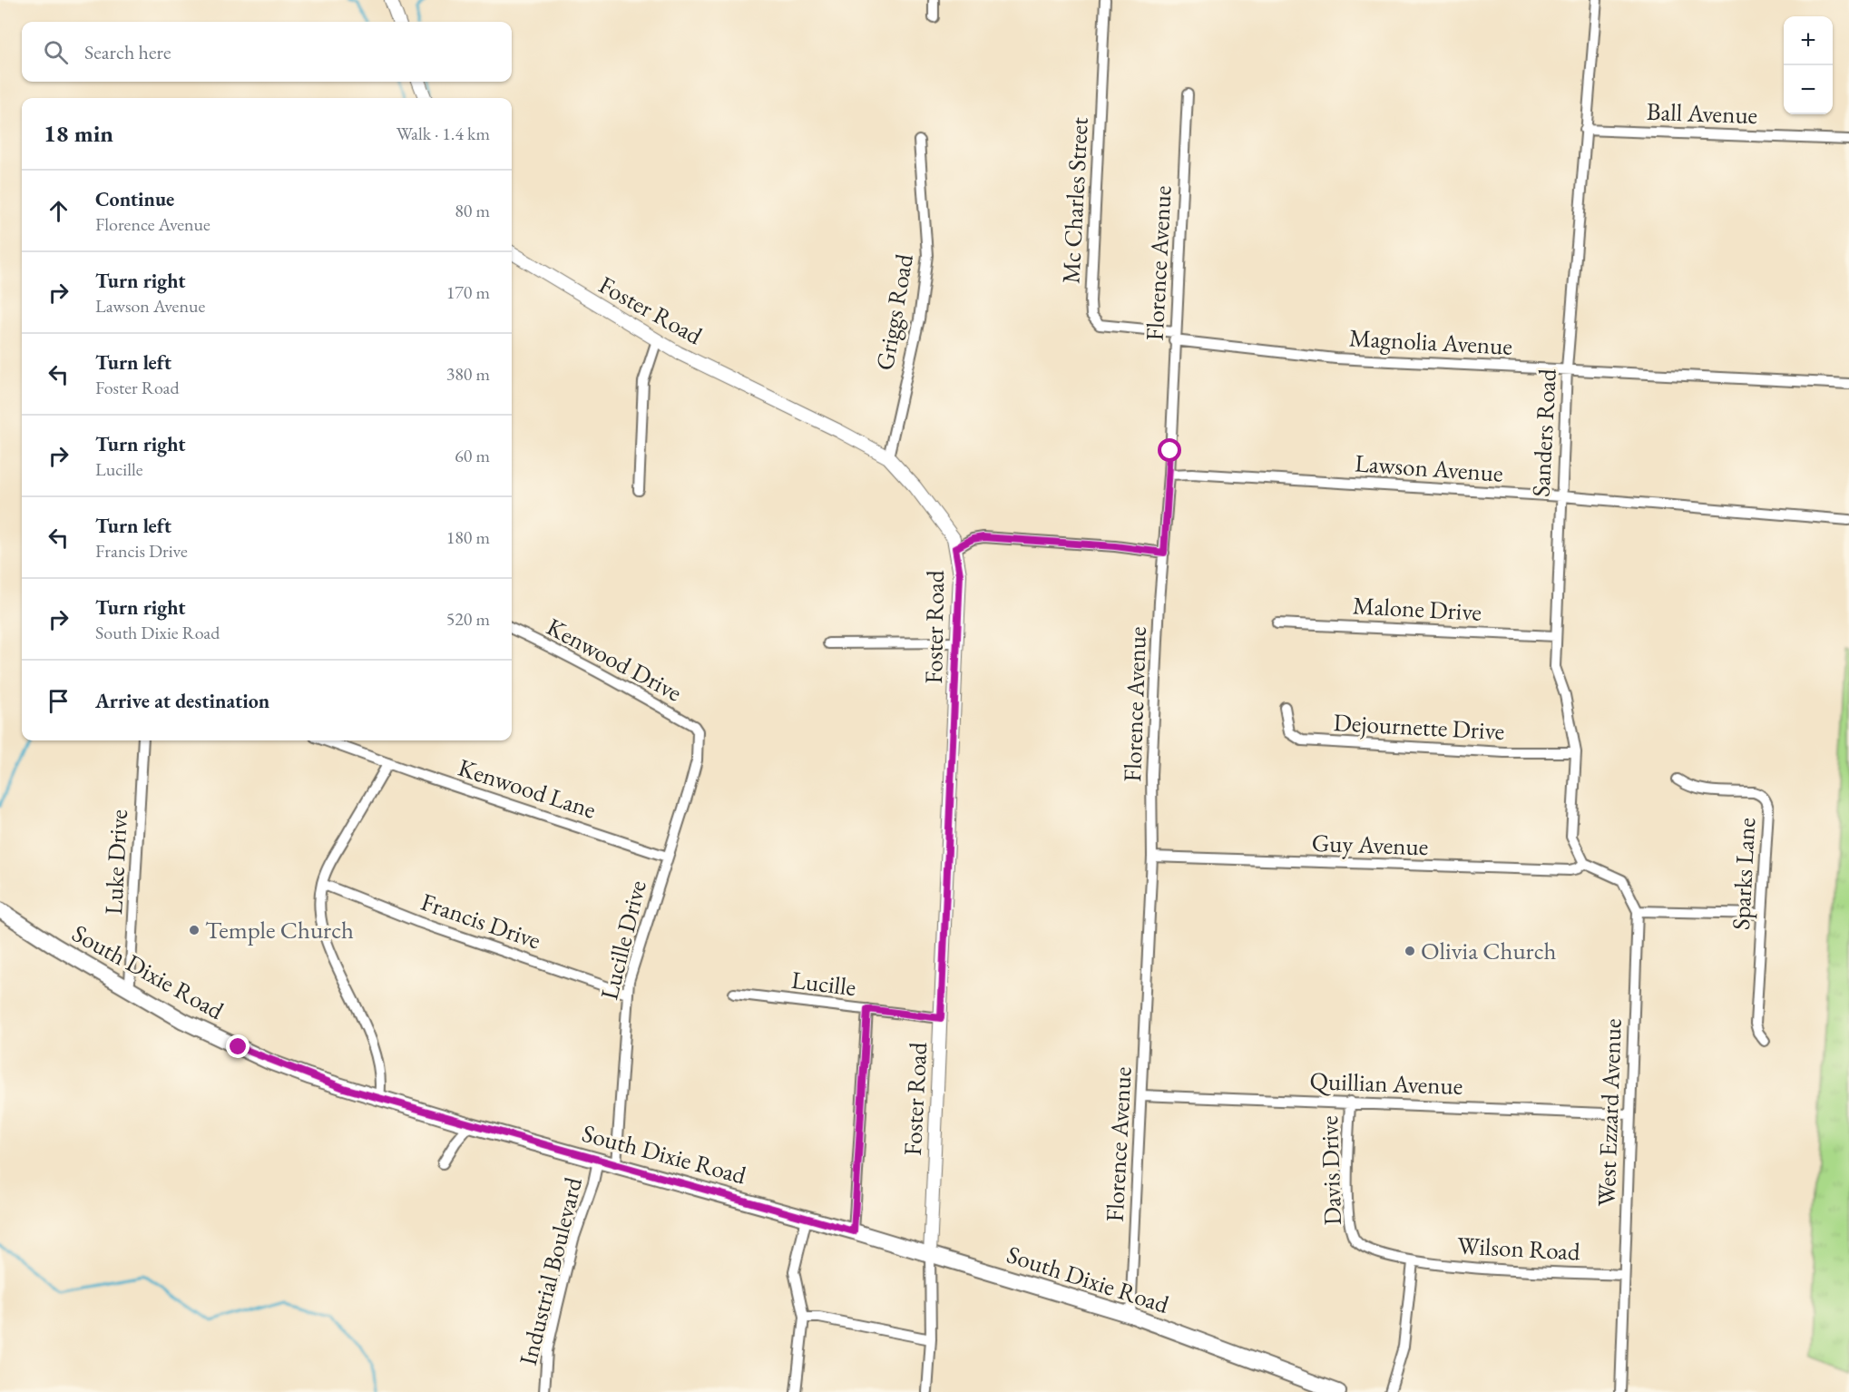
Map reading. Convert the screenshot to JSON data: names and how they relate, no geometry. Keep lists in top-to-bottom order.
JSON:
{
  "streets": {
    "main road": ["South Dixie Road"],
    "street": [
      "Ball Avenue",
      "Mc Charles Street",
      "Florence Avenue",
      "Foster Road",
      "Griggs Road",
      "Magnolia Avenue",
      "Sanders Road",
      "Lawson Avenue",
      "Malone Drive",
      "Kenwood Drive",
      "Dejournette Drive",
      "Kenwood Lane",
      "Guy Avenue",
      "Luke Drive",
      "Sparks Lane",
      "Francis Drive",
      "Lucille Drive",
      "Lucille",
      "Quillian Avenue",
      "West Ezzard Avenue",
      "Davis Drive",
      "Wilson Road",
      "Industrial Boulevard"
    ]
  },
  "crossings": [
    ["Ball Avenue", "Sanders Road"],
    ["Mc Charles Street", "Florence Avenue"],
    ["Mc Charles Street", "Magnolia Avenue"],
    ["Florence Avenue", "Magnolia Avenue"],
    ["Florence Avenue", "Lawson Avenue"],
    ["Florence Avenue", "Guy Avenue"],
    ["Florence Avenue", "South Dixie Road"],
    ["Florence Avenue", "Quillian Avenue"],
    ["Foster Road", "Griggs Road"],
    ["Foster Road", "South Dixie Road"],
    ["Foster Road", "Lucille"],
    ["Magnolia Avenue", "Sanders Road"],
    ["Sanders Road", "Lawson Avenue"],
    ["Sanders Road", "Malone Drive"],
    ["Sanders Road", "Dejournette Drive"],
    ["Sanders Road", "Guy Avenue"],
    ["Sanders Road", "West Ezzard Avenue"],
    ["Kenwood Drive", "Lucille Drive"],
    ["Kenwood Lane", "Lucille Drive"],
    ["Guy Avenue", "West Ezzard Avenue"],
    ["Luke Drive", "South Dixie Road"],
    ["Francis Drive", "Lucille Drive"],
    ["Lucille Drive", "South Dixie Road"],
    ["South Dixie Road", "Industrial Boulevard"],
    ["Quillian Avenue", "West Ezzard Avenue"],
    ["Quillian Avenue", "Davis Drive"],
    ["West Ezzard Avenue", "Wilson Road"],
    ["Davis Drive", "Wilson Road"]
  ],
  "places": ["Temple Church", "Olivia Church"],
  "page": {
    "map_buttons": ["+", "−"],
    "search": "Search here",
    "heading": ["18 min", "Walk · 1.4 km"],
    "list": [
      ["Continue", "Florence Avenue", "80 m"],
      ["Turn right", "Lawson Avenue", "170 m"],
      ["Turn left", "Foster Road", "380 m"],
      ["Turn right", "Lucille", "60 m"],
      ["Turn left", "Francis Drive", "180 m"],
      ["Turn right", "South Dixie Road", "520 m"],
      "Arrive at destination"
    ]
  }
}
